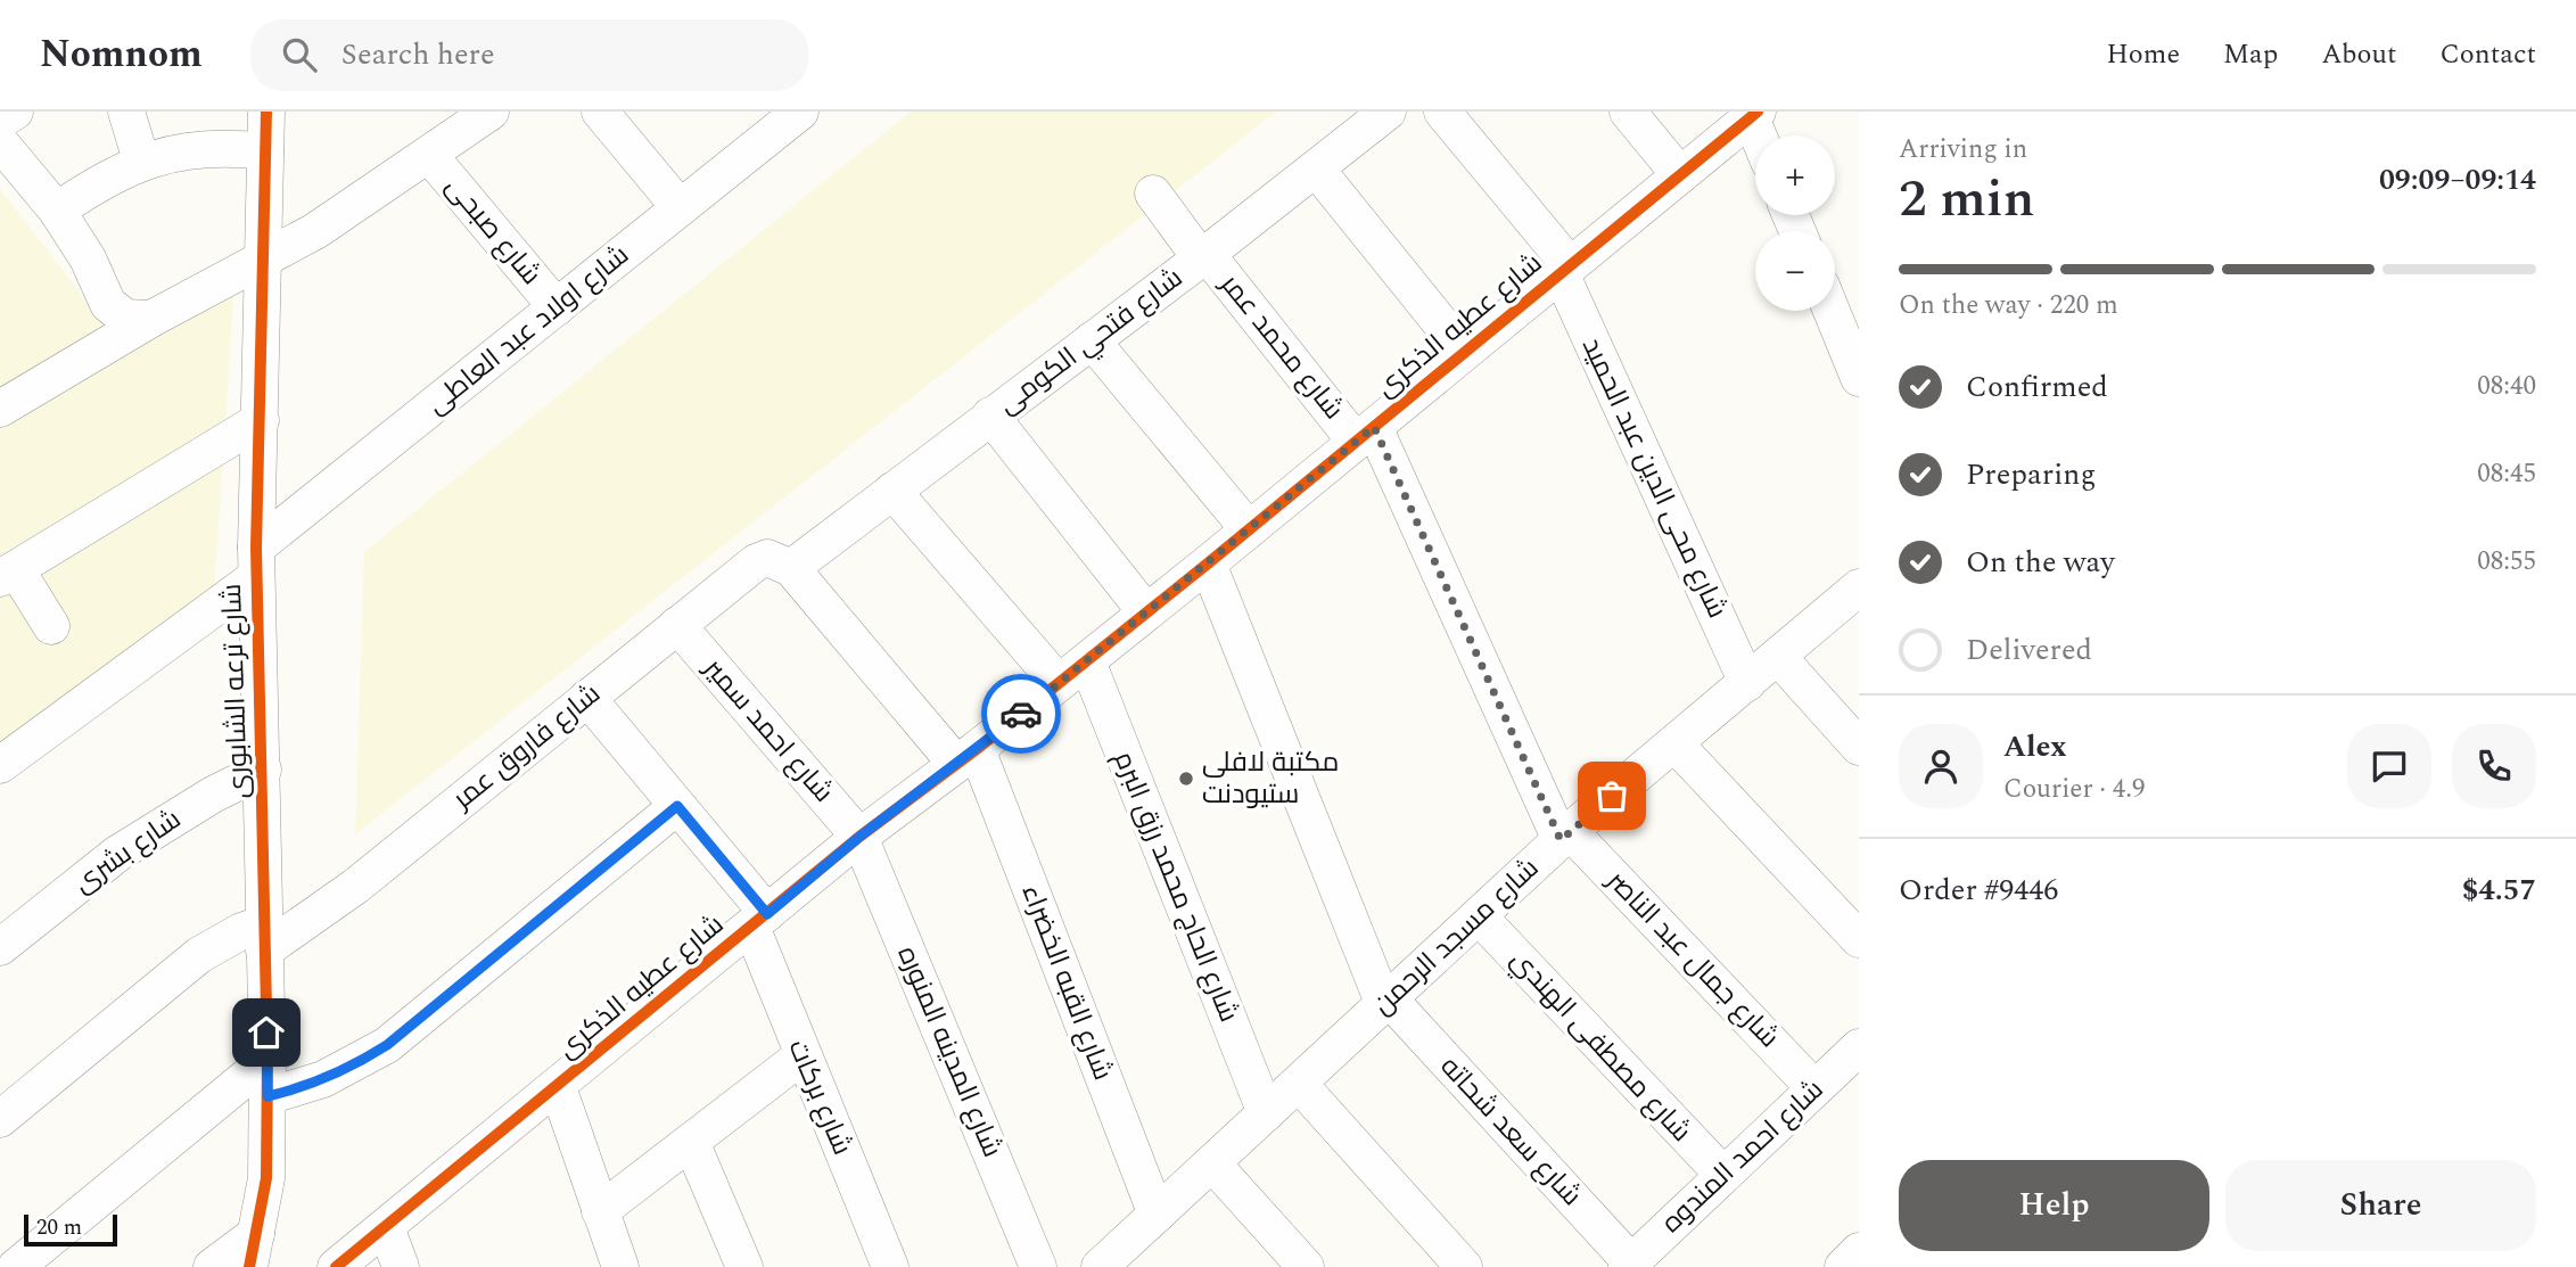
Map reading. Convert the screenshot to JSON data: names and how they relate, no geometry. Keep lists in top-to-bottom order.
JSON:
{
  "streets": {
    "street": [
      "شارع صبحى",
      "شارع عطيه الذكرى",
      "شارع اولاد عبد العاطى",
      "شارع فتحي الكومى",
      "شارع محمد عمر",
      "شارع محى الدين عبد الحميد",
      "شارع ترعه الشابورى",
      "شارع احمد سمير",
      "شارع فاروق عمر",
      "شارع بشرى",
      "شارع الحاج محمد رزق البرم",
      "شارع مسجد الرحمن",
      "شارع جمال عبد الناصر",
      "شارع القبه الخضراء",
      "شارع مصطفى الهندي",
      "شارع المدينه المنوره",
      "شارع بركات",
      "شارع سعد شحاته",
      "شارع احمد المندوه"
    ]
  },
  "crossings": [
    ["شارع صبحى", "شارع اولاد عبد العاطى"],
    ["شارع عطيه الذكرى", "شارع محمد عمر"],
    ["شارع عطيه الذكرى", "شارع محى الدين عبد الحميد"],
    ["شارع عطيه الذكرى", "شارع احمد سمير"],
    ["شارع عطيه الذكرى", "شارع الحاج محمد رزق البرم"],
    ["شارع عطيه الذكرى", "شارع القبه الخضراء"],
    ["شارع عطيه الذكرى", "شارع المدينه المنوره"],
    ["شارع عطيه الذكرى", "شارع بركات"],
    ["شارع اولاد عبد العاطى", "شارع ترعه الشابورى"],
    ["شارع فتحي الكومى", "شارع محمد عمر"],
    ["شارع فتحي الكومى", "شارع فاروق عمر"],
    ["شارع فتحي الكومى", "شارع القبه الخضراء"],
    ["شارع محمد عمر", "شارع مسجد الرحمن"],
    ["شارع محمد عمر", "شارع جمال عبد الناصر"],
    ["شارع محى الدين عبد الحميد", "شارع مسجد الرحمن"],
    ["شارع ترعه الشابورى", "شارع فاروق عمر"],
    ["شارع ترعه الشابورى", "شارع بشرى"],
    ["شارع احمد سمير", "شارع فاروق عمر"],
    ["شارع احمد سمير", "شارع المدينه المنوره"],
    ["شارع فاروق عمر", "شارع القبه الخضراء"],
    ["شارع فاروق عمر", "شارع بركات"],
    ["شارع الحاج محمد رزق البرم", "شارع مسجد الرحمن"],
    ["شارع مسجد الرحمن", "شارع جمال عبد الناصر"],
    ["شارع مسجد الرحمن", "شارع القبه الخضراء"],
    ["شارع مسجد الرحمن", "شارع مصطفى الهندي"],
    ["شارع مسجد الرحمن", "شارع سعد شحاته"],
    ["شارع جمال عبد الناصر", "شارع احمد المندوه"],
    ["شارع مصطفى الهندي", "شارع احمد المندوه"],
    ["شارع سعد شحاته", "شارع احمد المندوه"]
  ],
  "places": ["مكتبة لافلى ستيودنت"],
  "scale_bar": "20 m",
  "page": {
    "header": "Nomnom",
    "search": "Search here",
    "nav": [
      "Home",
      "Map",
      "About",
      "Contact"
    ],
    "heading": ["2 min", "Arriving in", "09:09–09:14"],
    "panel": [
      "Alex",
      "Courier · 4.9",
      "Order #9446",
      "$4.57"
    ],
    "map_buttons": ["+", "−"],
    "bar": "On the way · 220 m",
    "list": [
      ["Confirmed", "08:40"],
      ["Preparing", "08:45"],
      ["On the way", "08:55"],
      "Delivered"
    ],
    "buttons": ["Help", "Share"],
    "scale": "20 m"
  }
}
